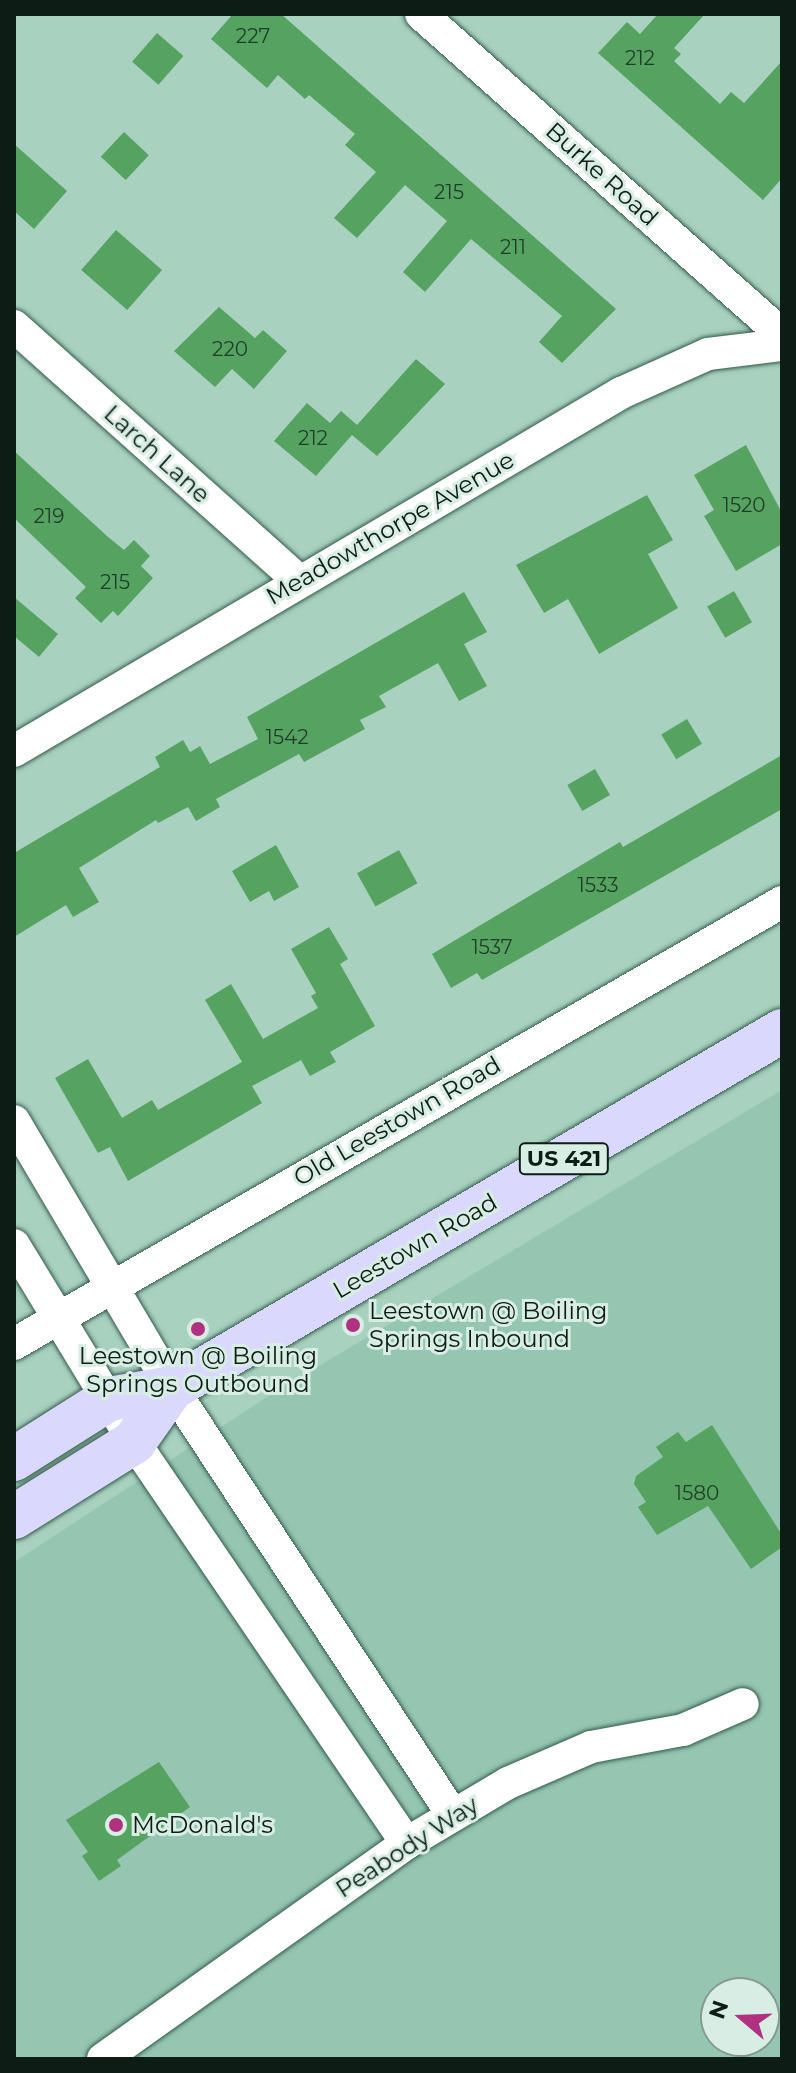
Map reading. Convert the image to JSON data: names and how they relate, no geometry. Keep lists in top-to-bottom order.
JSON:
{
  "streets": {
    "main road": ["US 421", "Leestown Road"],
    "street": [
      "Burke Road",
      "Larch Lane",
      "Meadowthorpe Avenue",
      "Old Leestown Road",
      "Peabody Way"
    ]
  },
  "crossings": [
    ["Larch Lane", "Meadowthorpe Avenue"]
  ],
  "places": ["Leestown @ Boiling Springs Inbound", "Leestown @ Boiling Springs Outbound", "McDonald's"],
  "house_numbers": [
    "227",
    "212",
    "215",
    "211",
    "220",
    "212",
    "1520",
    "219",
    "215",
    "1542",
    "1533",
    "1537",
    "1580"
  ],
  "north": "left"
}
